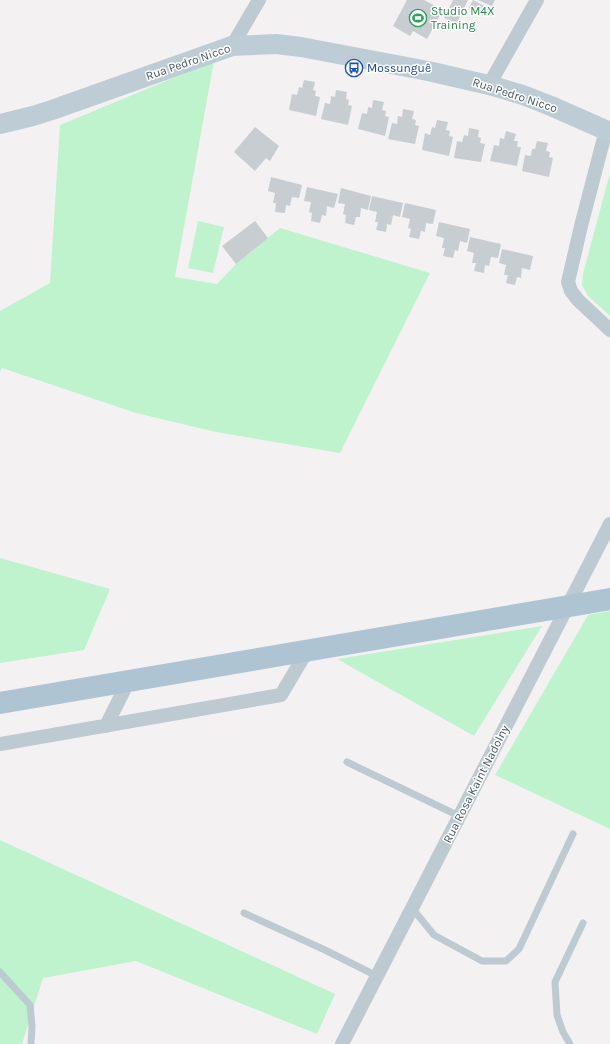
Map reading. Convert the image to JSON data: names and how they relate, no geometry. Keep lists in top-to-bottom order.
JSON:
{
  "streets": {
    "street": ["Rua Pedro Nicco", "Rua Rosa Kaint Nadolny"]
  },
  "places": {
    "sports": ["Studio M4X Training"],
    "bus stop": ["Mossunguê"]
  }
}
